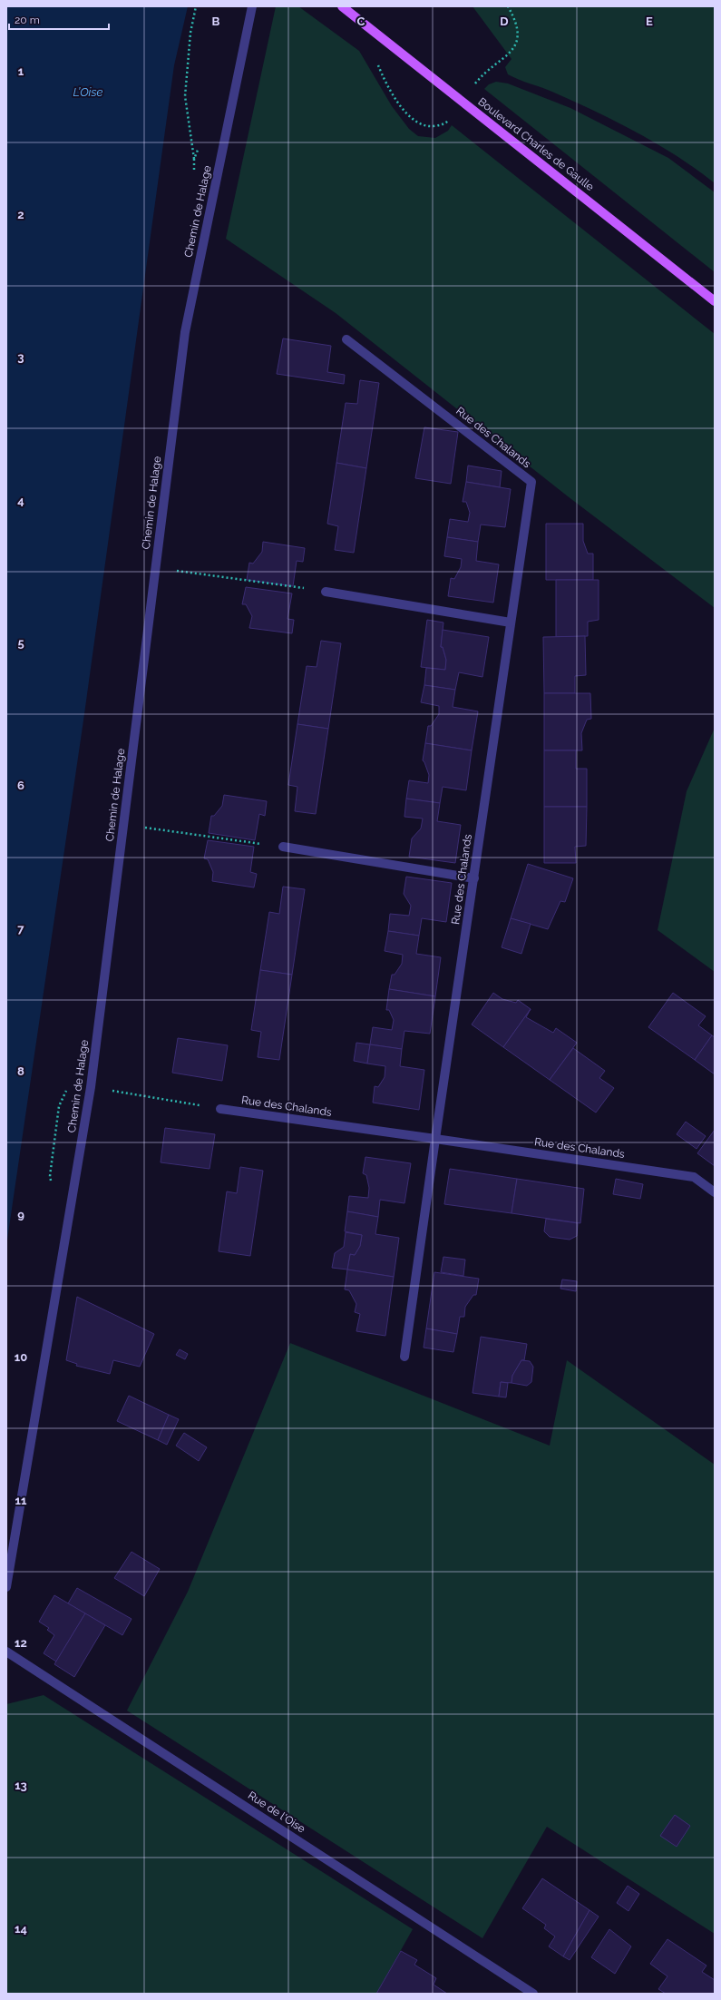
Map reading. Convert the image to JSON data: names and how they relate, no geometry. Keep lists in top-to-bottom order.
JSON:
{
  "streets": {
    "main road": ["Boulevard Charles de Gaulle"],
    "street": ["Chemin de Halage", "Rue des Chalands", "Rue de l'Oise"]
  },
  "water": ["L’Oise"],
  "scale_bar": "20 m",
  "grid": {
    "columns": [
      "B",
      "C",
      "D",
      "E"
    ],
    "rows": [
      "1",
      "2",
      "3",
      "4",
      "5",
      "6",
      "7",
      "8",
      "9",
      "10",
      "11",
      "12",
      "13",
      "14"
    ]
  }
}
